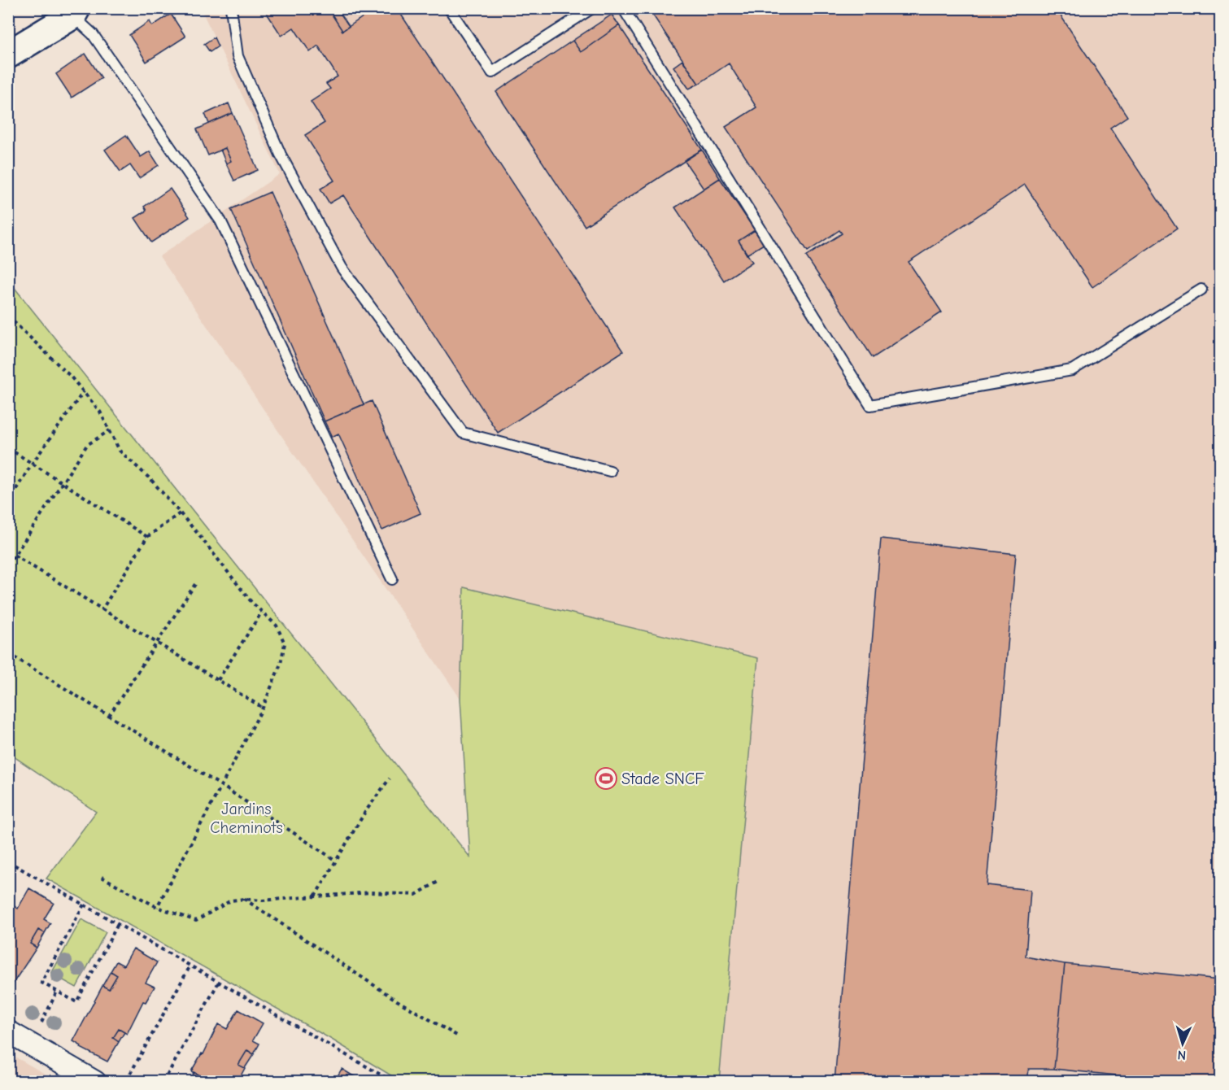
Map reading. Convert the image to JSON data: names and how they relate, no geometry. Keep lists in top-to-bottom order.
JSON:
{
  "parks": ["Jardins Cheminots"],
  "places": {
    "sports": ["Stade SNCF"]
  },
  "north": "bottom"
}
